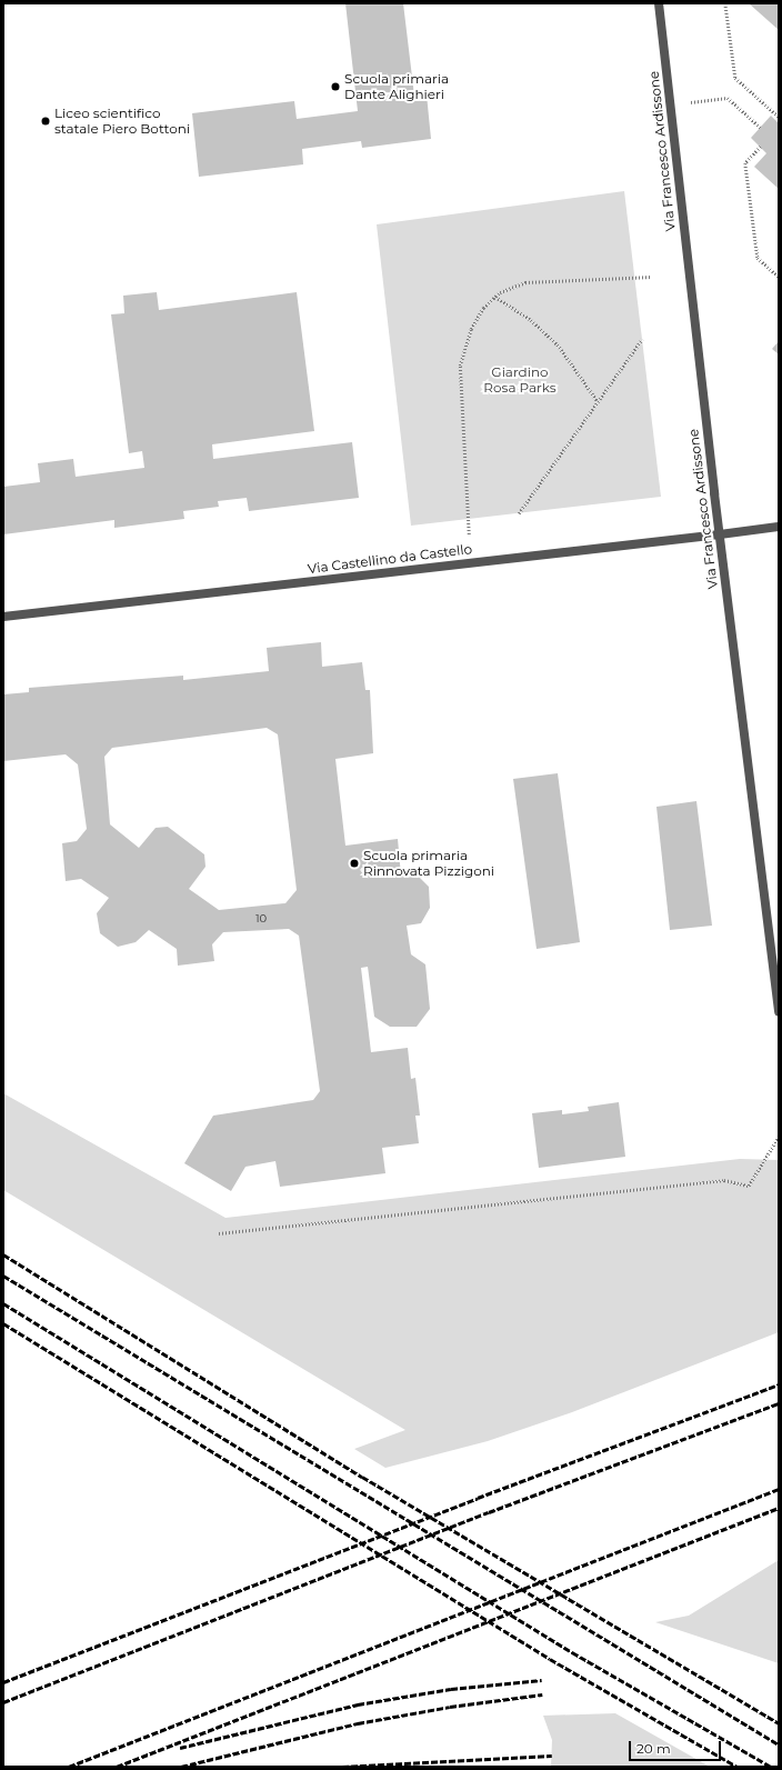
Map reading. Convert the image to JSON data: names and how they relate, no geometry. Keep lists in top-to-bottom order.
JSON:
{
  "streets": {
    "street": ["Via Francesco Ardissone", "Via Castellino da Castello"]
  },
  "crossings": [
    ["Via Francesco Ardissone", "Via Castellino da Castello"]
  ],
  "parks": ["Giardino Rosa Parks"],
  "places": ["Scuola primaria Dante Alighieri", "Liceo scientifico statale Piero Bottoni", "Scuola primaria Rinnovata Pizzigoni"],
  "house_numbers": ["10"],
  "scale_bar": "20 m"
}
